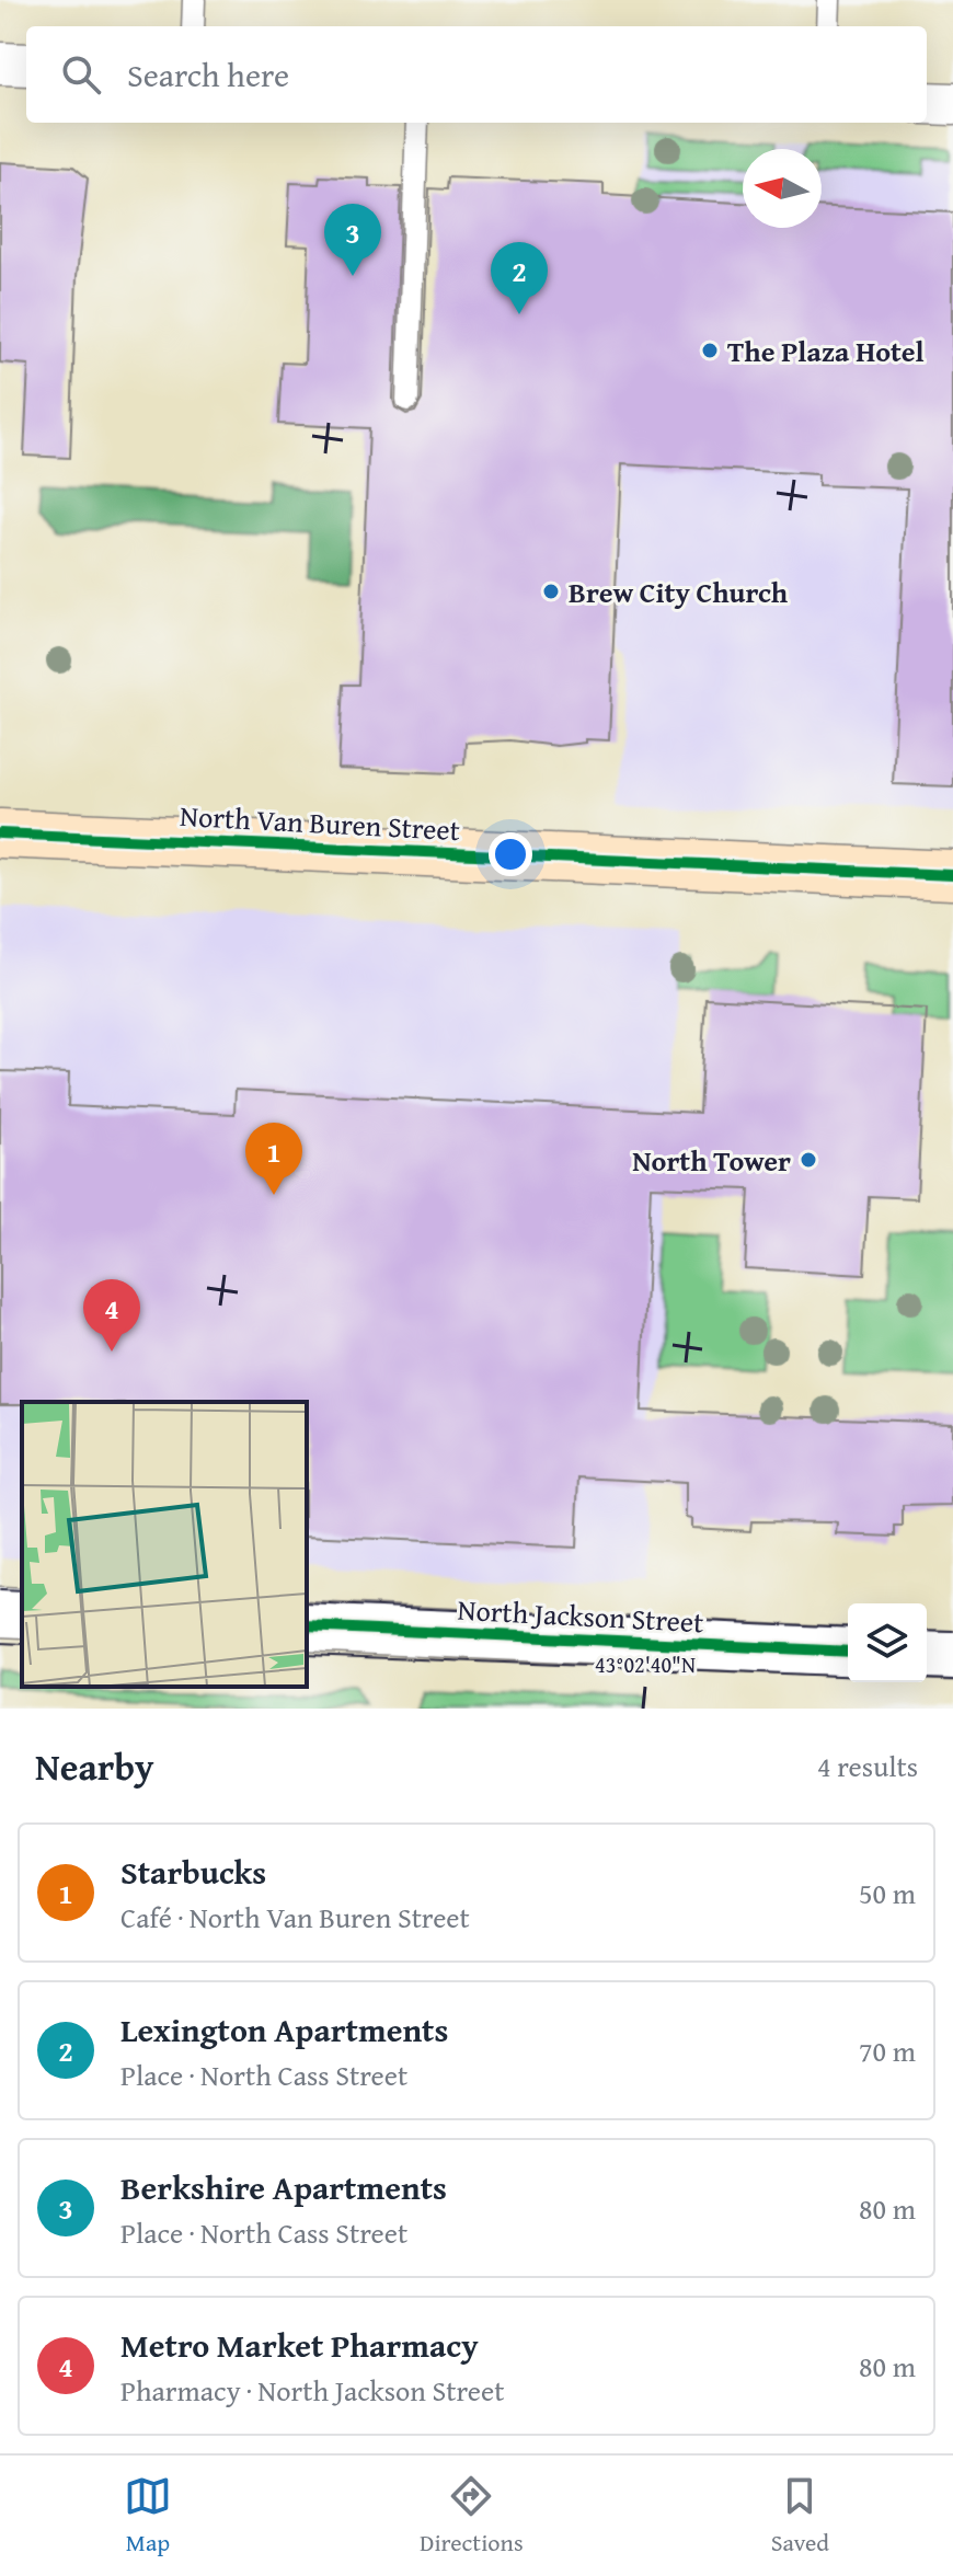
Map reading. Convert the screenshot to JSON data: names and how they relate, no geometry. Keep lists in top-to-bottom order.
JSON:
{
  "streets": {
    "main road": ["North Van Buren Street"],
    "street": ["North Jackson Street"]
  },
  "places": ["The Plaza Hotel", "Brew City Church", "North Tower"],
  "north": "left",
  "page": {
    "search": "Search here",
    "pins": [
      "3",
      "2",
      "1",
      "4"
    ],
    "heading": ["Nearby", "4 results"],
    "list": [
      {
        "mark": "1",
        "name": "Starbucks",
        "note": "Café · North Van Buren Street",
        "value": "50 m"
      },
      {
        "mark": "2",
        "name": "Lexington Apartments",
        "note": "Place · North Cass Street",
        "value": "70 m"
      },
      {
        "mark": "3",
        "name": "Berkshire Apartments",
        "note": "Place · North Cass Street",
        "value": "80 m"
      },
      {
        "mark": "4",
        "name": "Metro Market Pharmacy",
        "note": "Pharmacy · North Jackson Street",
        "value": "80 m"
      }
    ],
    "nav": ["Map", "Directions", "Saved"]
  },
  "coordinates": ["43°02'40\"N"]
}
